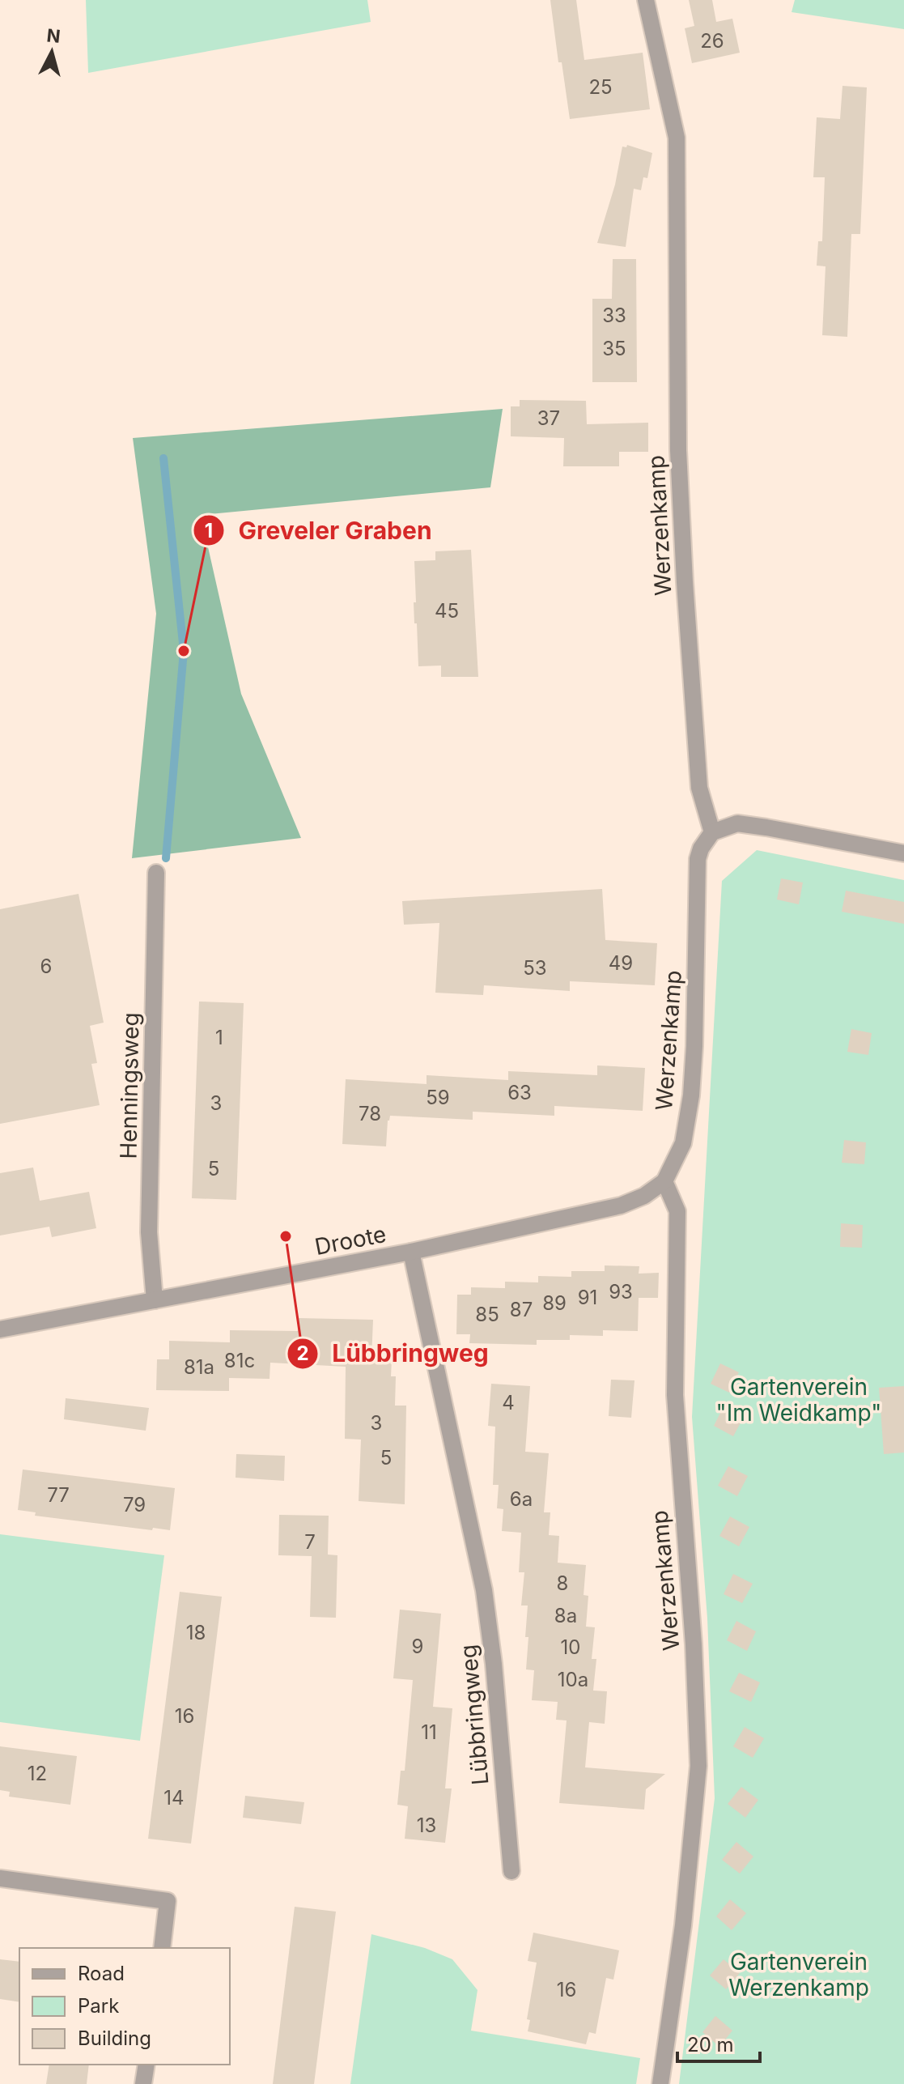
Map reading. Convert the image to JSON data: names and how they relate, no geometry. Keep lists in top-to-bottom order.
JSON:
{
  "streets": {
    "street": [
      "Werzenkamp",
      "Henningsweg",
      "Droote",
      "Lübbringweg"
    ]
  },
  "crossings": [
    ["Werzenkamp", "Droote"],
    ["Henningsweg", "Droote"],
    ["Droote", "Lübbringweg"]
  ],
  "parks": ["Gartenverein \"Im Weidkamp\"", "Gartenverein Werzenkamp"],
  "places": ["Greveler Graben", "Lübbringweg"],
  "house_numbers": [
    "26",
    "25",
    "33",
    "35",
    "37",
    "45",
    "49",
    "6",
    "53",
    "1",
    "63",
    "59",
    "3",
    "78",
    "5",
    "93",
    "91",
    "89",
    "87",
    "85",
    "81c",
    "81a",
    "4",
    "3",
    "5",
    "77",
    "6a",
    "79",
    "7",
    "8",
    "8a",
    "18",
    "9",
    "10",
    "10a",
    "16",
    "11",
    "12",
    "14",
    "13",
    "16"
  ],
  "legend": ["Road", "Park", "Building"],
  "scale_bar": "20 m",
  "north": "top"
}
